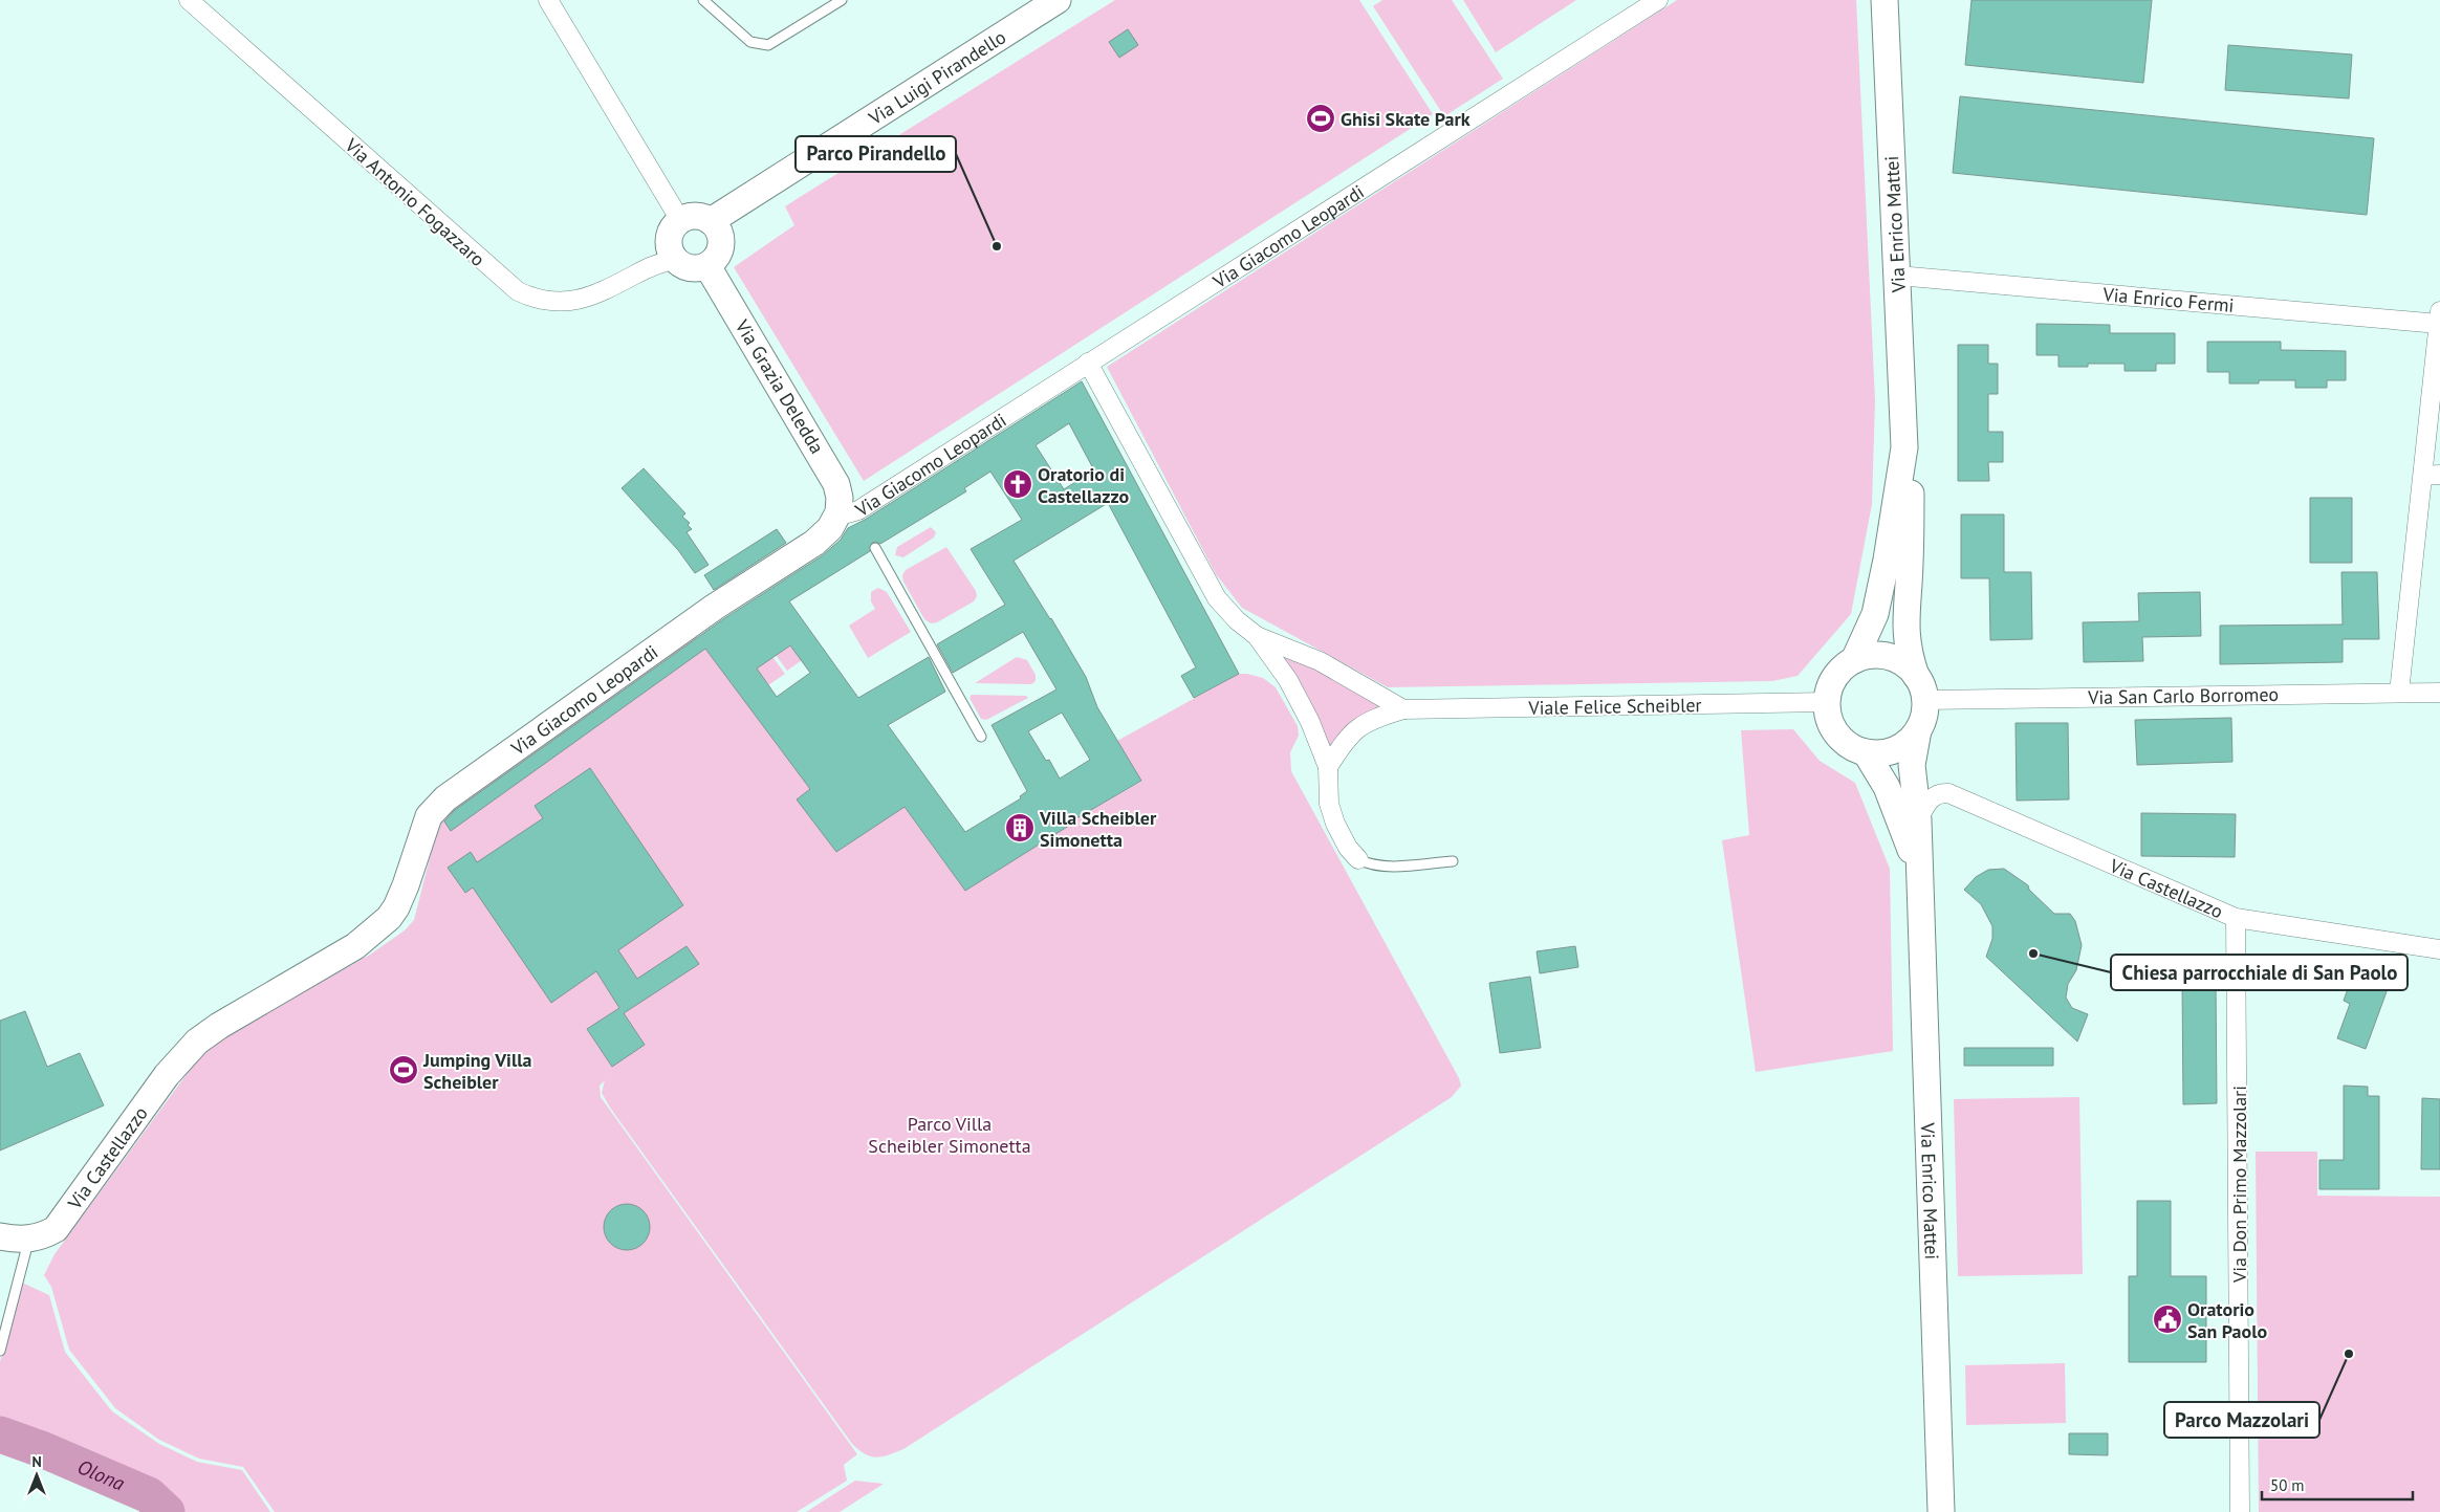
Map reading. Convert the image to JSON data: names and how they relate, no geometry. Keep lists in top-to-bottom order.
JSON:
{
  "streets": {
    "street": [
      "Via Luigi Pirandello",
      "Via Antonio Fogazzaro",
      "Via Enrico Mattei",
      "Via Giacomo Leopardi",
      "Via Enrico Fermi",
      "Via Grazia Deledda",
      "Via San Carlo Borromeo",
      "Viale Felice Scheibler",
      "Via Castellazzo",
      "Via Don Primo Mazzolari"
    ]
  },
  "crossings": [
    ["Via Luigi Pirandello", "Via Antonio Fogazzaro"],
    ["Via Luigi Pirandello", "Via Grazia Deledda"],
    ["Via Antonio Fogazzaro", "Via Grazia Deledda"],
    ["Via Enrico Mattei", "Via Enrico Fermi"],
    ["Via Enrico Mattei", "Via San Carlo Borromeo"],
    ["Via Enrico Mattei", "Viale Felice Scheibler"],
    ["Via Enrico Mattei", "Via Castellazzo"],
    ["Via Giacomo Leopardi", "Via Grazia Deledda"],
    ["Via Giacomo Leopardi", "Via Castellazzo"],
    ["Via San Carlo Borromeo", "Viale Felice Scheibler"],
    ["Via Castellazzo", "Via Don Primo Mazzolari"]
  ],
  "water": ["Olona"],
  "parks": ["Parco Villa Scheibler Simonetta"],
  "places": {
    "sports": ["Ghisi Skate Park", "Jumping Villa Scheibler"],
    "other": ["Parco Pirandello", "Chiesa parrocchiale di San Paolo", "Parco Mazzolari"],
    "church": ["Oratorio di Castellazzo"],
    "building": ["Villa Scheibler Simonetta"],
    "public building": ["Oratorio San Paolo"]
  },
  "scale_bar": "50 m",
  "north": "top"
}
